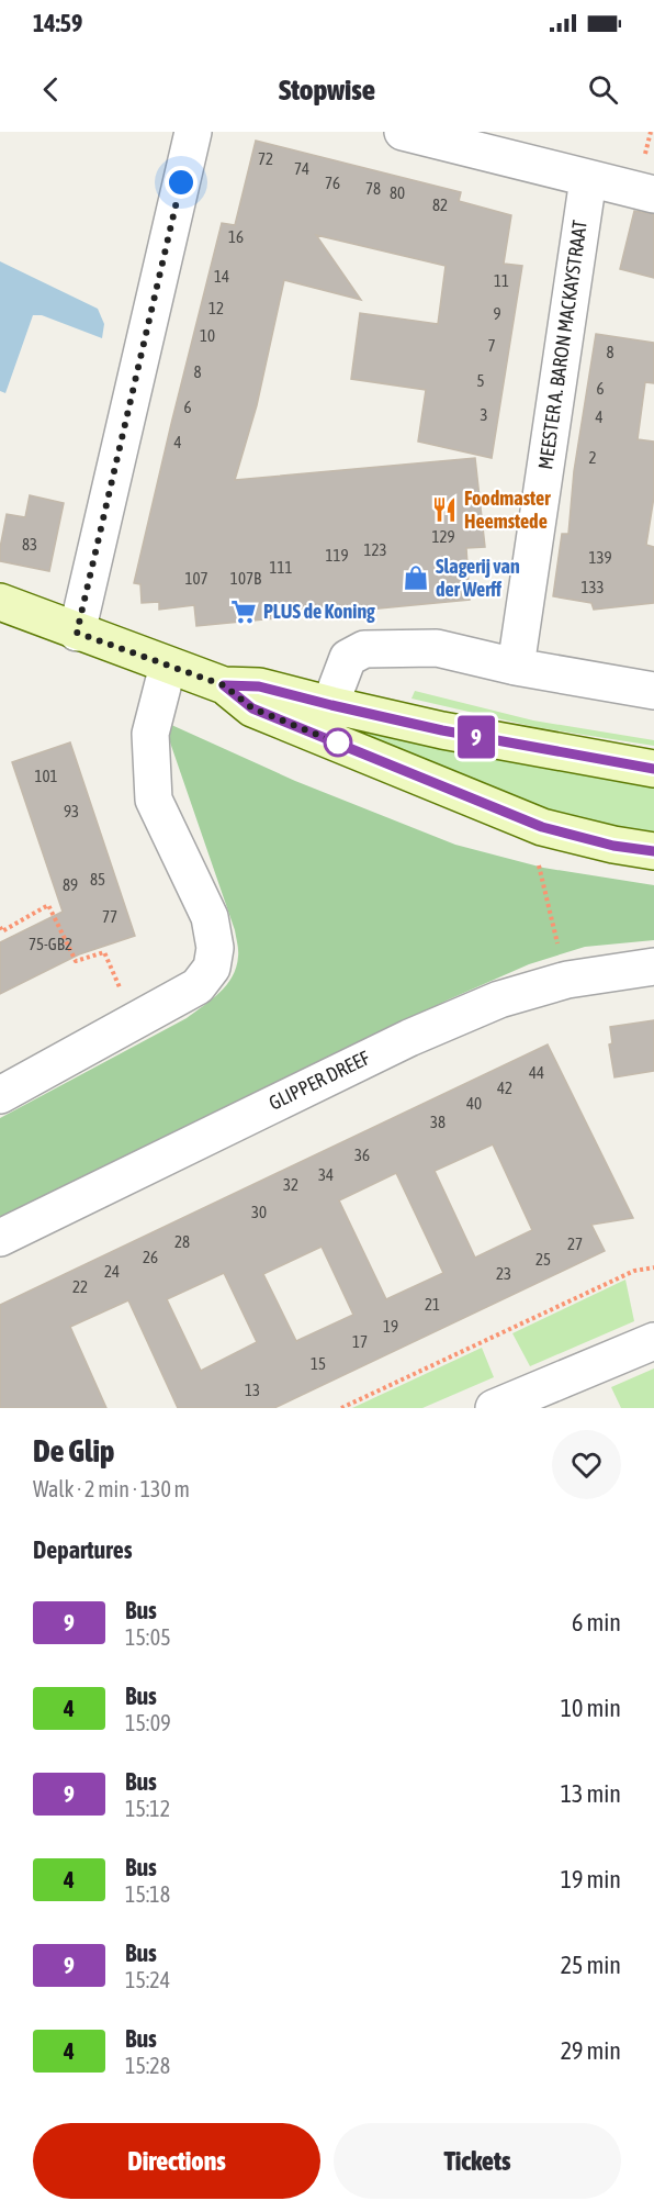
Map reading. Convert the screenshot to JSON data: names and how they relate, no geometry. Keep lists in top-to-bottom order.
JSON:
{
  "streets": {
    "street": ["MEESTER A. BARON MACKAYSTRAAT", "GLIPPER DREEF"]
  },
  "places": {
    "restaurant": ["Foodmaster Heemstede"],
    "shop": ["Slagerij van der Werff"],
    "supermarket": ["PLUS de Koning"]
  },
  "lines": ["bus line 9"],
  "house_numbers": [
    "72",
    "74",
    "76",
    "78",
    "80",
    "82",
    "16",
    "14",
    "11",
    "12",
    "9",
    "10",
    "7",
    "8",
    "8",
    "5",
    "6",
    "6",
    "3",
    "4",
    "4",
    "2",
    "129",
    "83",
    "123",
    "119",
    "139",
    "111",
    "107",
    "107B",
    "133",
    "101",
    "93",
    "85",
    "89",
    "77",
    "75-GB2",
    "44",
    "42",
    "40",
    "38",
    "36",
    "34",
    "32",
    "30",
    "28",
    "27",
    "26",
    "25",
    "24",
    "23",
    "22",
    "21",
    "19",
    "17",
    "15",
    "13"
  ],
  "page": {
    "status": "14:59",
    "header": "Stopwise",
    "on_map": "9",
    "heading": [
      ["De Glip", "Walk · 2 min · 130 m"],
      "Departures"
    ],
    "list": [
      {
        "mark": "9",
        "name": "Bus",
        "note": "15:05",
        "value": "6 min"
      },
      {
        "mark": "4",
        "name": "Bus",
        "note": "15:09",
        "value": "10 min"
      },
      {
        "mark": "9",
        "name": "Bus",
        "note": "15:12",
        "value": "13 min"
      },
      {
        "mark": "4",
        "name": "Bus",
        "note": "15:18",
        "value": "19 min"
      },
      {
        "mark": "9",
        "name": "Bus",
        "note": "15:24",
        "value": "25 min"
      },
      {
        "mark": "4",
        "name": "Bus",
        "note": "15:28",
        "value": "29 min"
      }
    ],
    "buttons": ["Directions", "Tickets"]
  }
}
